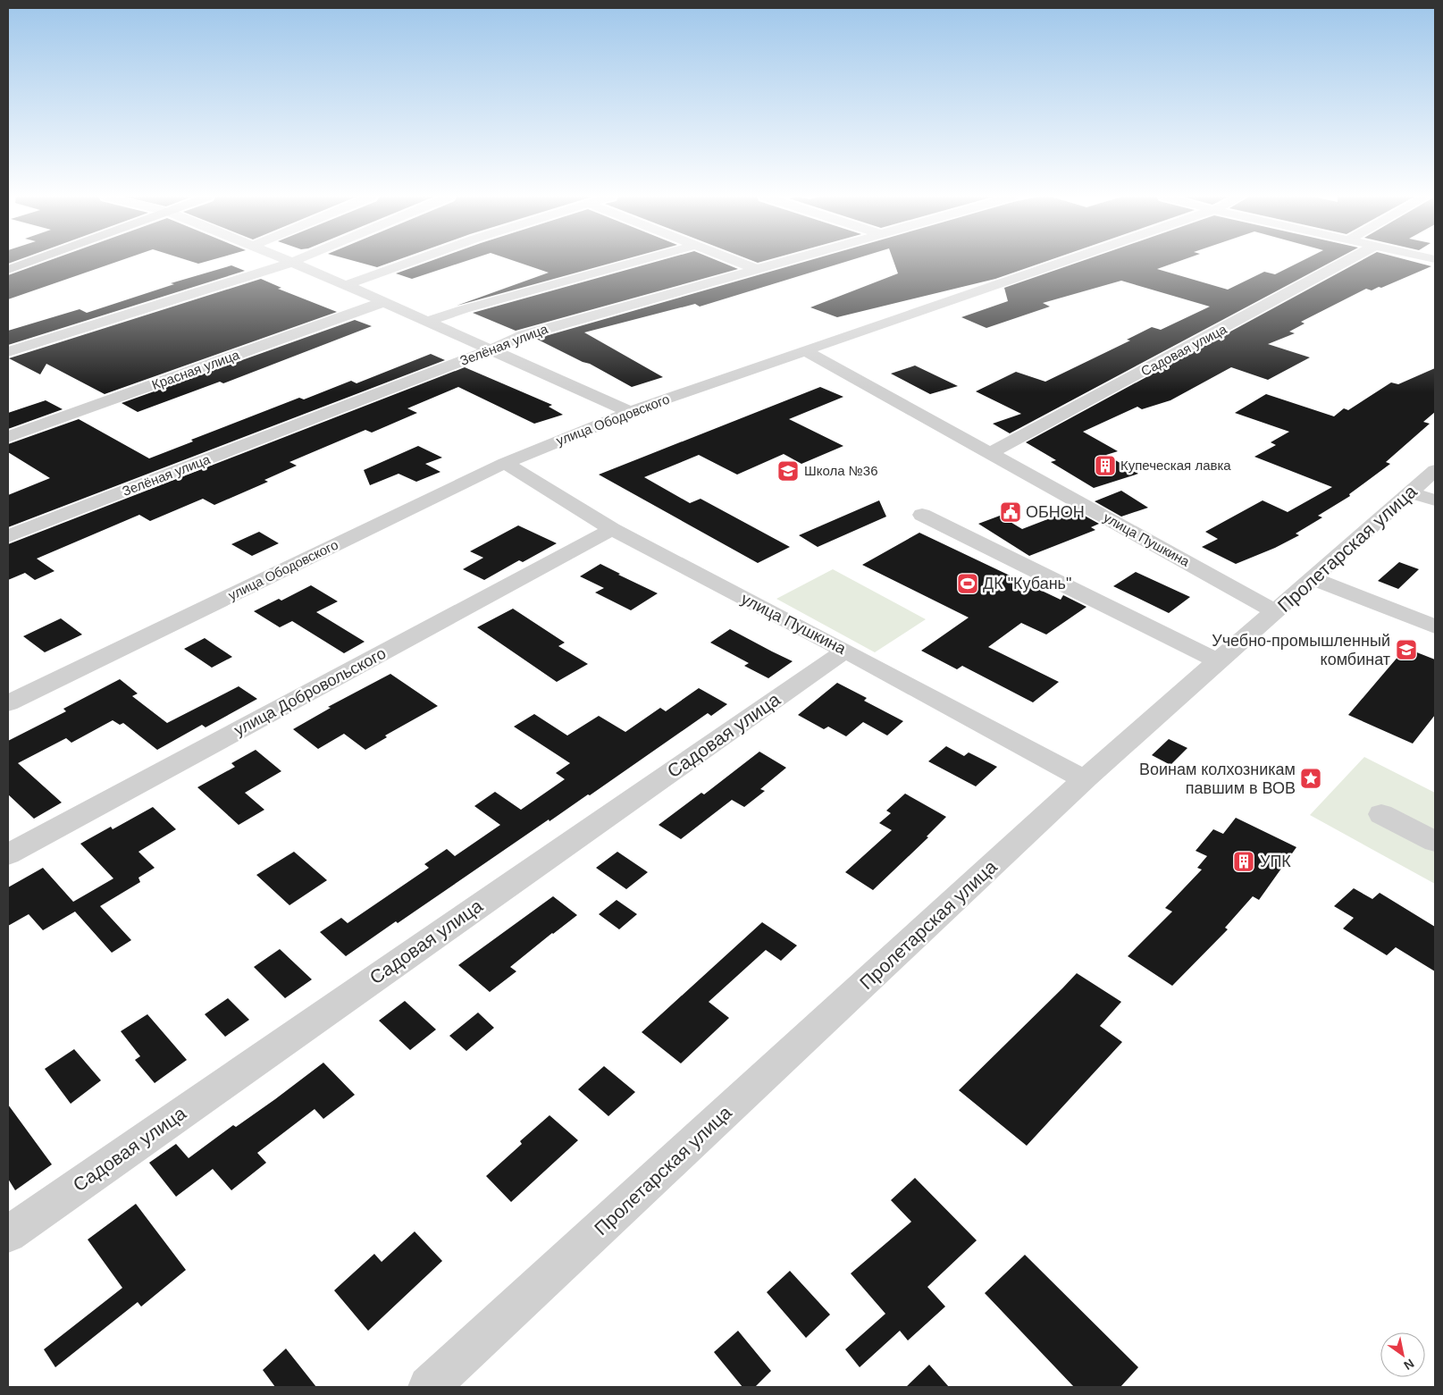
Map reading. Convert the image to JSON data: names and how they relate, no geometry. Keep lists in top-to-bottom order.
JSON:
{
  "streets": {
    "street": [
      "Зелёная улица",
      "Садовая улица",
      "Красная улица",
      "улица Ободовского",
      "улица Пушкина",
      "Пролетарская улица",
      "улица Добровольского"
    ]
  },
  "crossings": [
    ["Садовая улица", "улица Пушкина"],
    ["улица Ободовского", "улица Пушкина"],
    ["улица Пушкина", "Пролетарская улица"],
    ["улица Пушкина", "улица Добровольского"]
  ],
  "places": {
    "building": ["Купеческая лавка", "УПК"],
    "school or university": ["Школа №36", "Учебно-промышленный комбинат"],
    "public building": ["ОБНОН"],
    "sports": ["ДК \"Кубань\""],
    "place": ["Воинам колхозникам павшим в ВОВ"]
  },
  "north": "bottom right"
}
